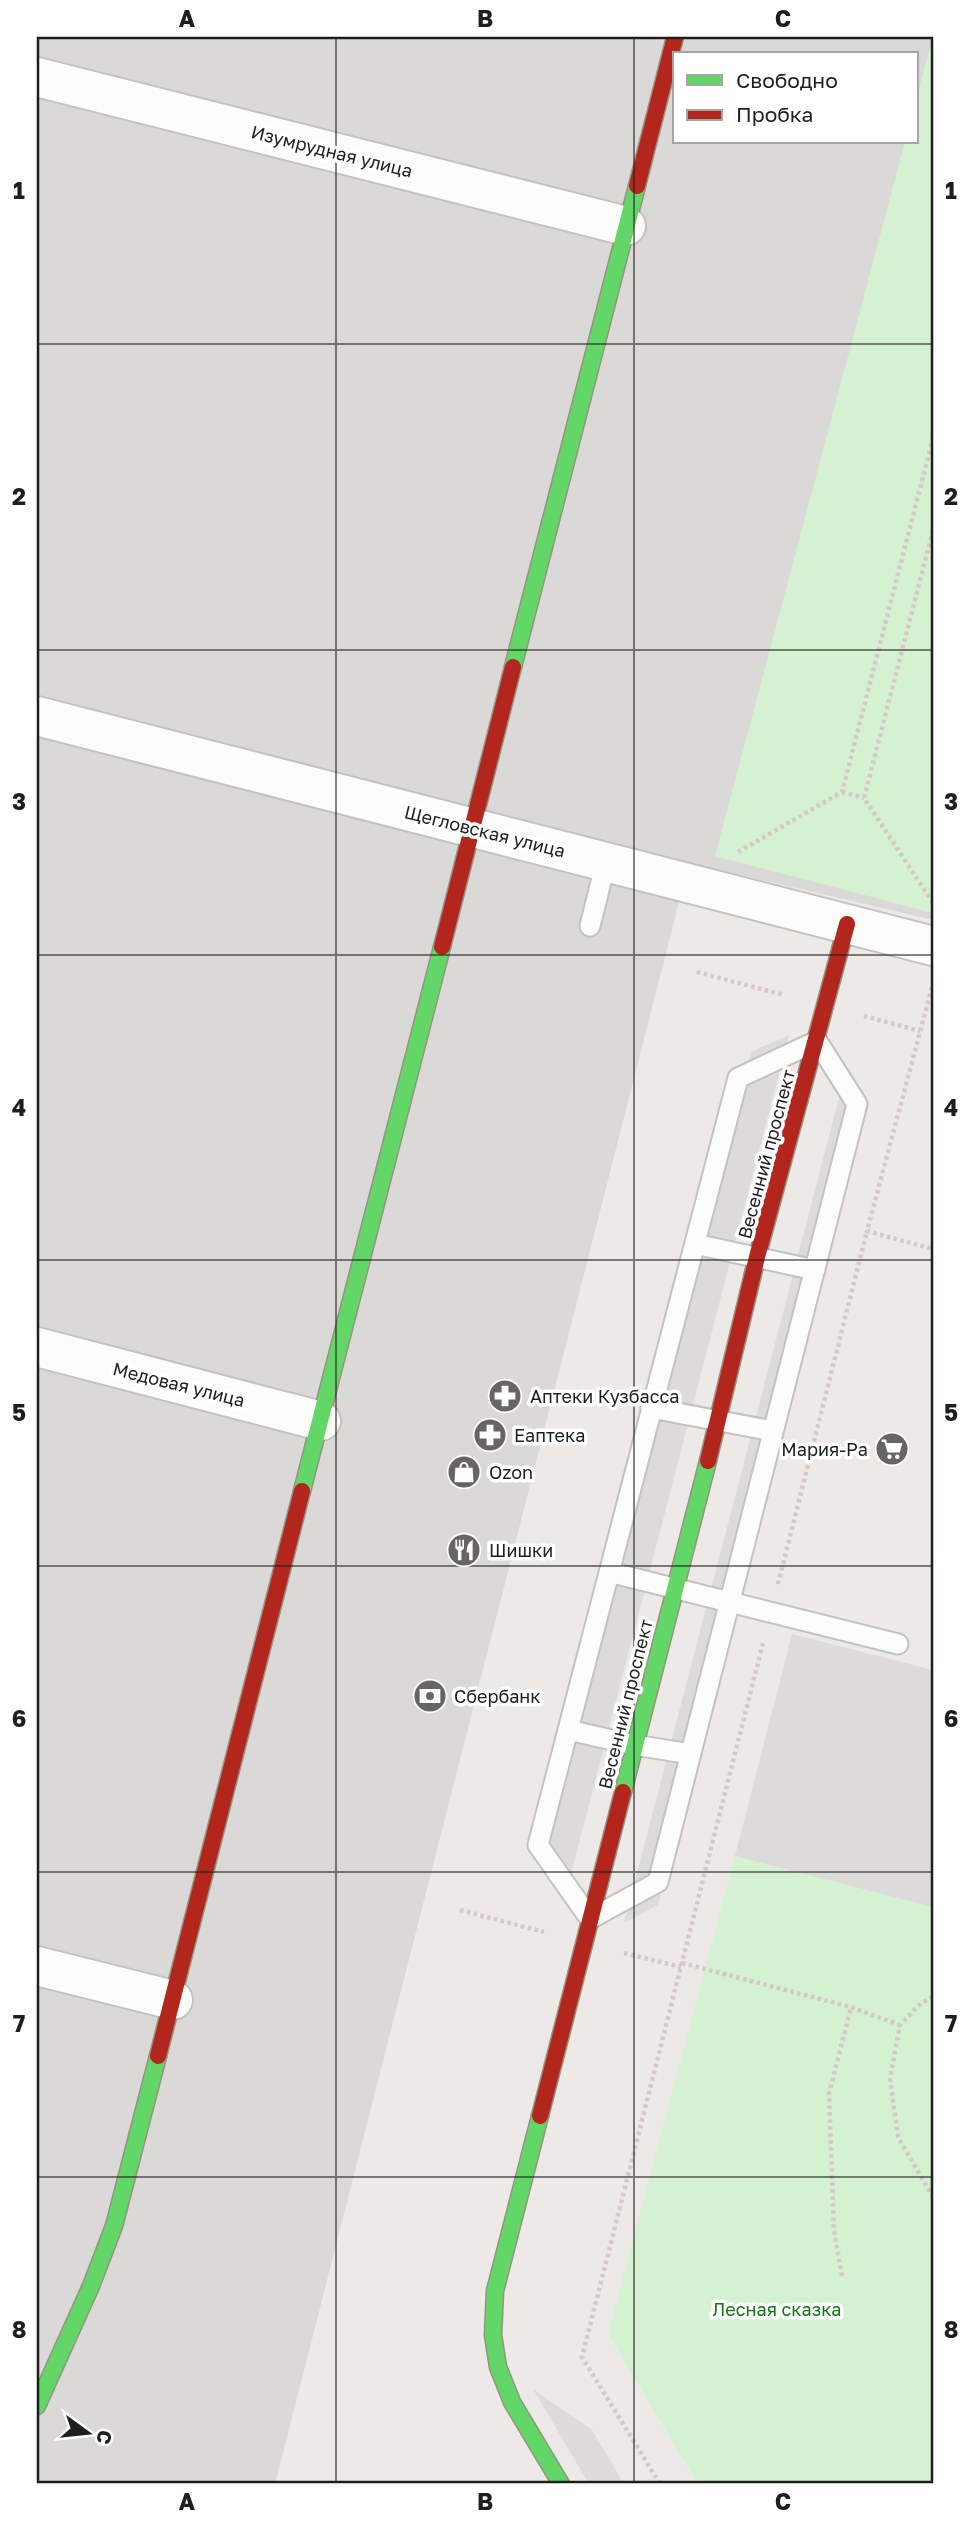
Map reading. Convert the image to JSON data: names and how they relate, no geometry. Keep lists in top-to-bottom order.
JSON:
{
  "streets": {
    "street": [
      "Изумрудная улица",
      "Щегловская улица",
      "Весенний проспект",
      "Медовая улица"
    ]
  },
  "crossings": [
    ["Щегловская улица", "Весенний проспект"]
  ],
  "parks": ["Лесная сказка"],
  "places": {
    "pharmacy": ["Аптеки Кузбасса", "Еаптека"],
    "supermarket": ["Мария-Ра"],
    "shop": ["Ozon"],
    "restaurant": ["Шишки"],
    "bank": ["Сбербанк"]
  },
  "legend": ["Свободно", "Пробка"],
  "north": "right",
  "grid": {
    "columns": ["A", "B", "C"],
    "rows": [
      "1",
      "2",
      "3",
      "4",
      "5",
      "6",
      "7",
      "8"
    ]
  }
}
